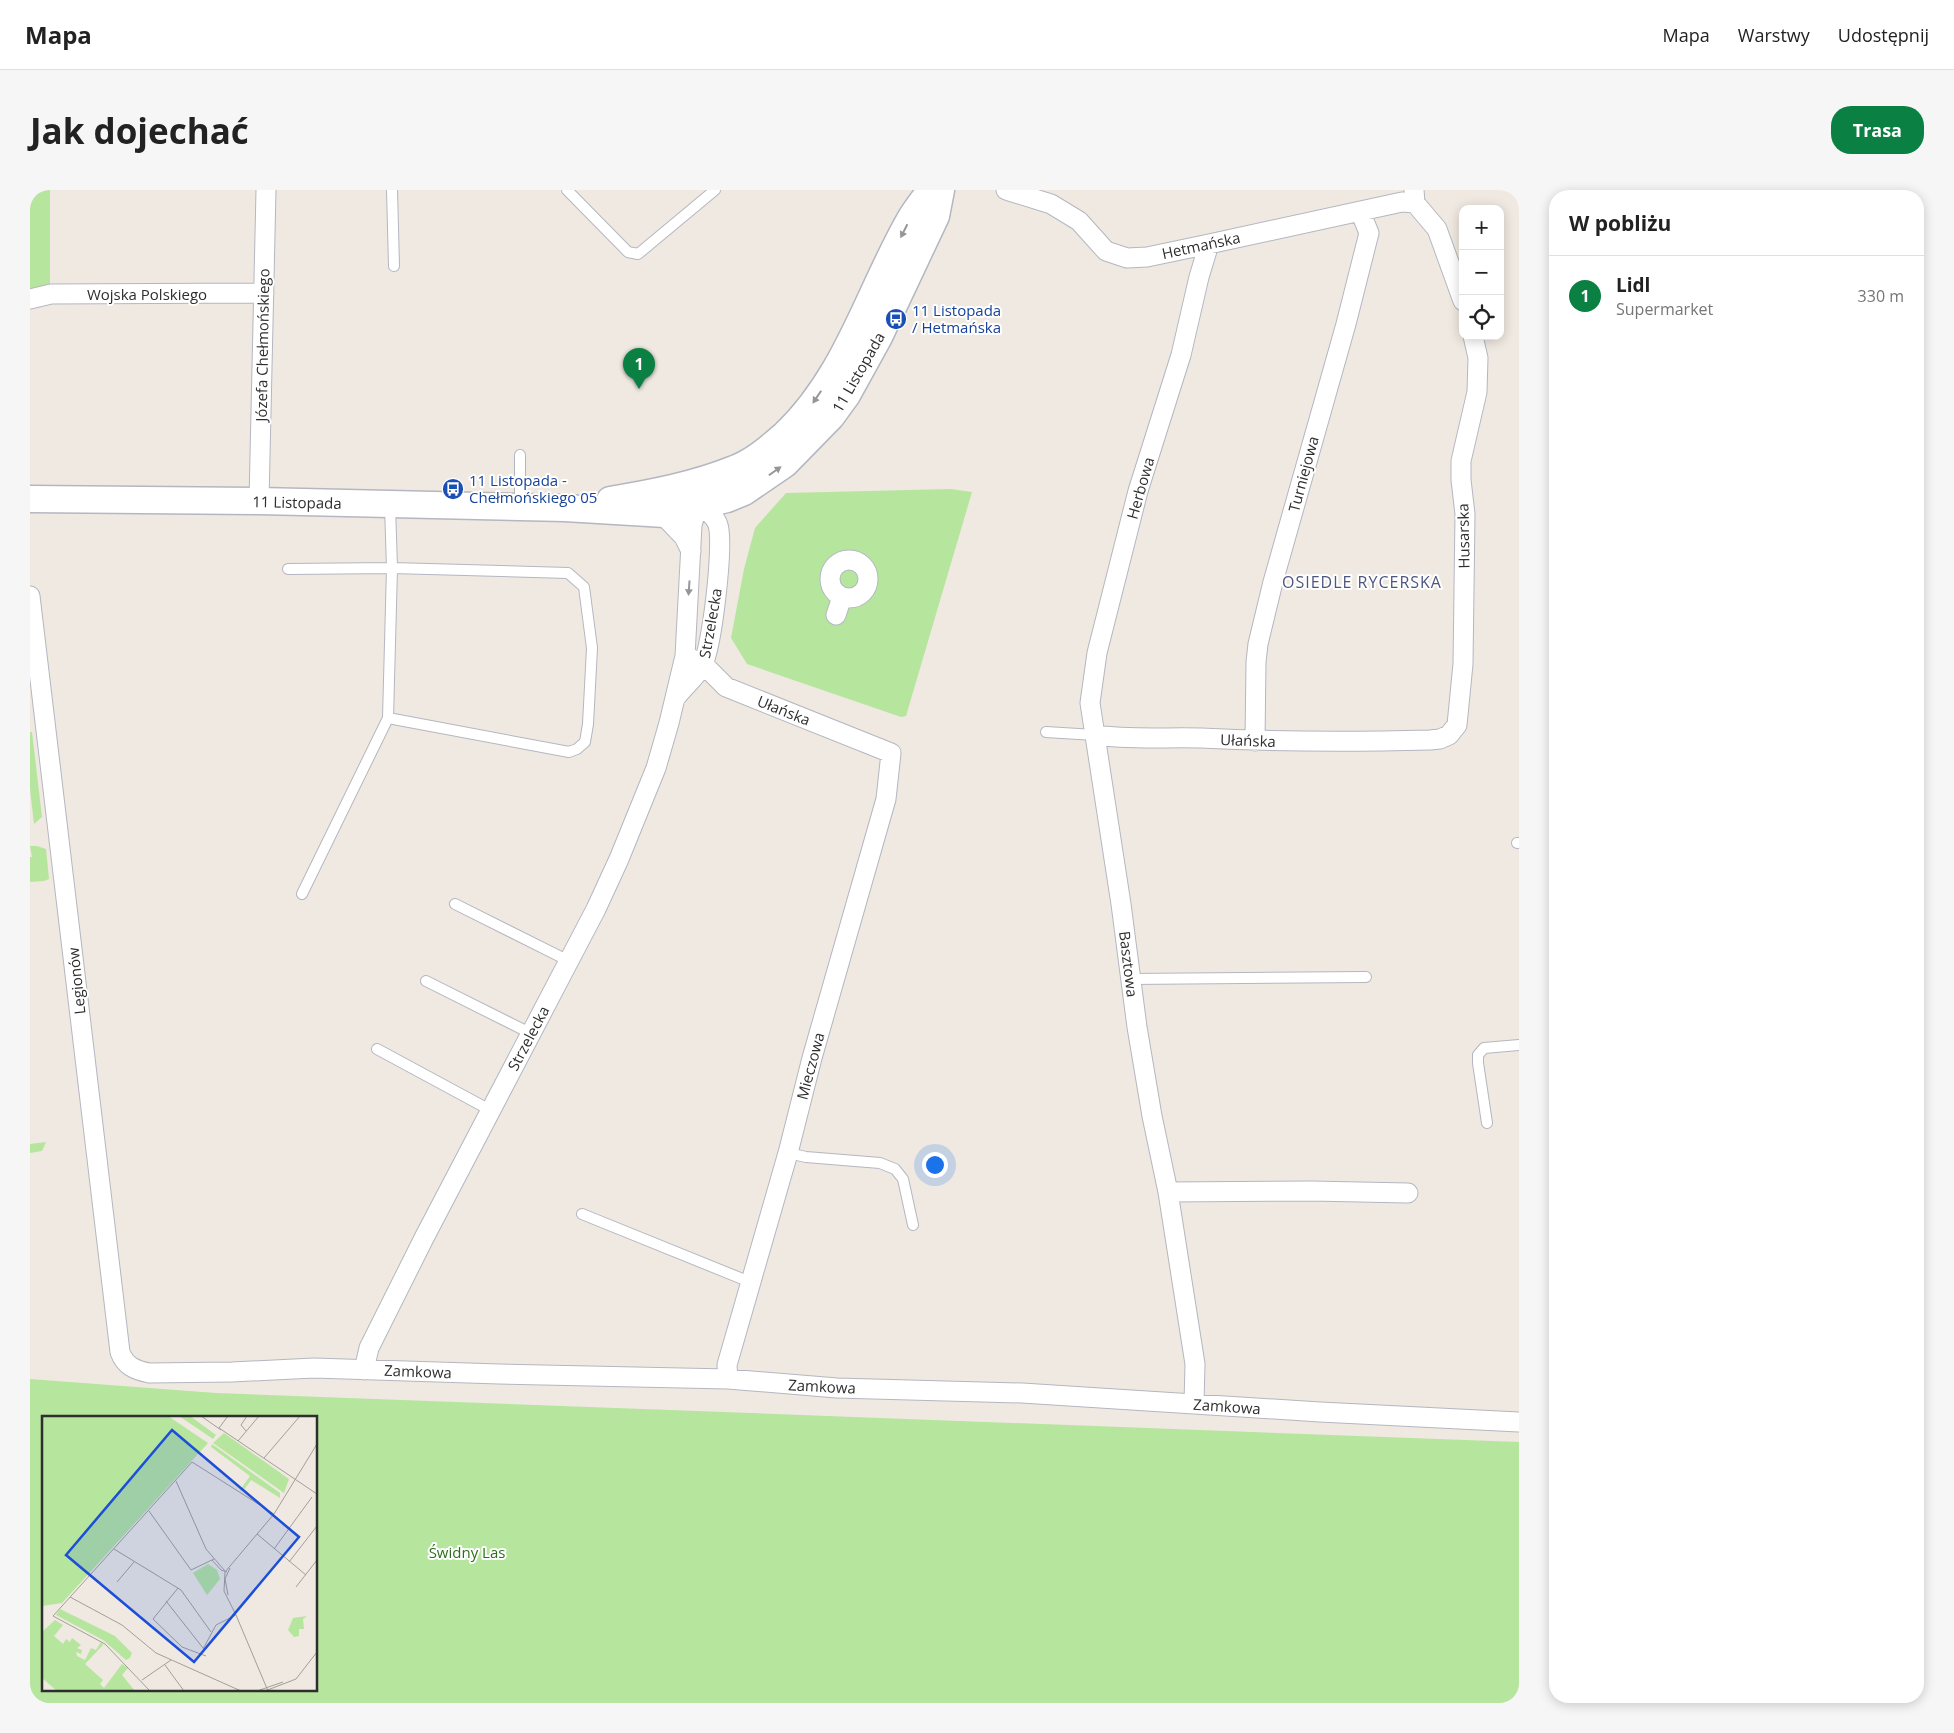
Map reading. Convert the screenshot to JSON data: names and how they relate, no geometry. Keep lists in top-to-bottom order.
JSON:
{
  "streets": {
    "street": [
      "Hetmańska",
      "Wojska Polskiego",
      "Józefa Chełmońskiego",
      "11 Listopada",
      "Turniejowa",
      "Herbowa",
      "Husarska",
      "Strzelecka",
      "Ułańska",
      "Basztowa",
      "Legionów",
      "Mieczowa",
      "Zamkowa"
    ]
  },
  "crossings": [
    ["Hetmańska", "Turniejowa"],
    ["Hetmańska", "Herbowa"],
    ["Wojska Polskiego", "Józefa Chełmońskiego"],
    ["Józefa Chełmońskiego", "11 Listopada"],
    ["11 Listopada", "Strzelecka"],
    ["Turniejowa", "Ułańska"],
    ["Herbowa", "Ułańska"],
    ["Herbowa", "Basztowa"],
    ["Husarska", "Ułańska"],
    ["Strzelecka", "Ułańska"],
    ["Strzelecka", "Zamkowa"],
    ["Ułańska", "Basztowa"],
    ["Ułańska", "Mieczowa"],
    ["Basztowa", "Zamkowa"],
    ["Legionów", "Zamkowa"],
    ["Mieczowa", "Zamkowa"]
  ],
  "districts": ["OSIEDLE RYCERSKA"],
  "parks": ["Świdny Las"],
  "places": {
    "bus stop": ["11 Listopada / Hetmańska", "11 Listopada - Chełmońskiego 05"]
  },
  "page": {
    "header": "Mapa",
    "nav": ["Mapa", "Warstwy", "Udostępnij"],
    "buttons": "Trasa",
    "title": "Jak dojechać",
    "heading": "W pobliżu",
    "map_buttons": ["+", "−"],
    "list": [
      {
        "mark": "1",
        "name": "Lidl",
        "note": "Supermarket",
        "value": "330 m"
      }
    ],
    "pins": "1"
  }
}
